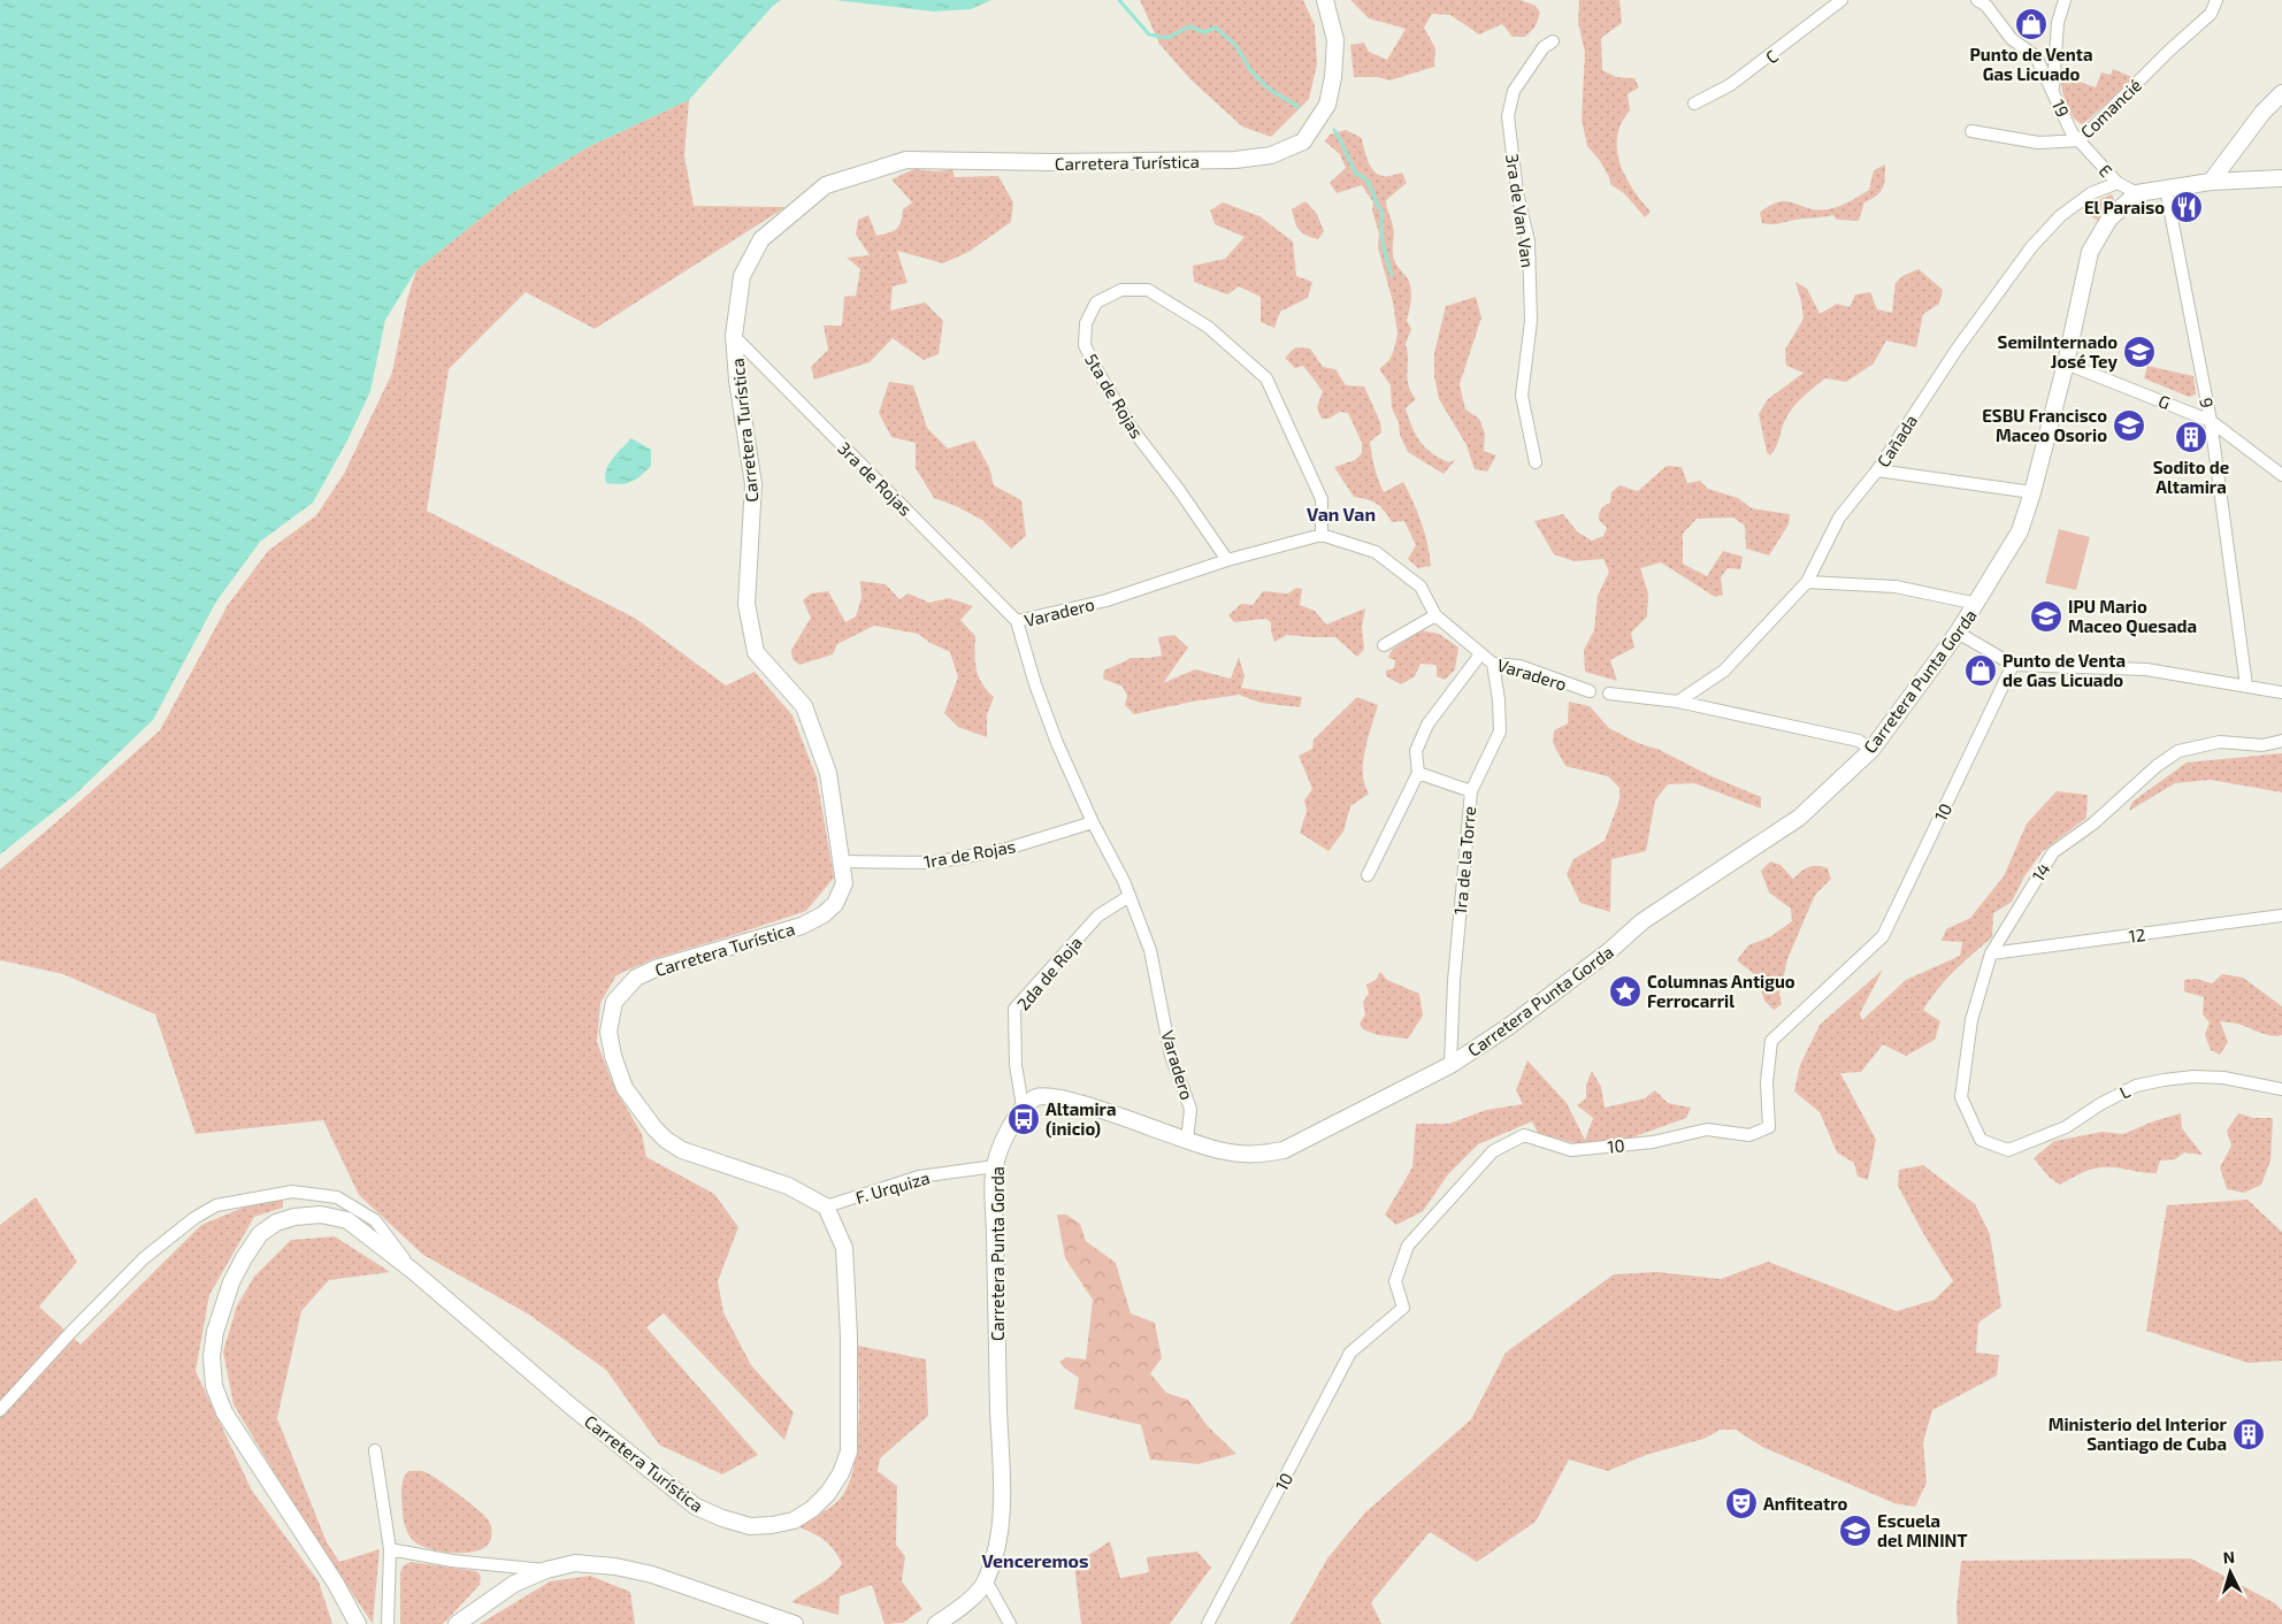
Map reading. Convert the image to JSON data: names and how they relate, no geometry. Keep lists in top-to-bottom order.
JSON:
{
  "streets": {
    "main road": ["Carretera Turística", "Carretera Punta Gorda"],
    "street": [
      "C",
      "19",
      "Comancié",
      "E",
      "3ra de Van Van",
      "5ta de Rojas",
      "G",
      "9",
      "Cañada",
      "3ra de Rojas",
      "Varadero",
      "10",
      "1ra de Rojas",
      "1ra de la Torre",
      "14",
      "12",
      "2da de Roja",
      "L",
      "F. Urquiza"
    ]
  },
  "crossings": [
    ["19", "Comancié"],
    ["19", "E"],
    ["Comancié", "E"],
    ["Carretera Turística", "3ra de Rojas"],
    ["Carretera Turística", "1ra de Rojas"],
    ["Carretera Turística", "F. Urquiza"],
    ["E", "Cañada"],
    ["E", "Carretera Punta Gorda"],
    ["5ta de Rojas", "Varadero"],
    ["G", "9"],
    ["G", "Carretera Punta Gorda"],
    ["3ra de Rojas", "Varadero"],
    ["Varadero", "Carretera Punta Gorda"],
    ["Varadero", "1ra de Rojas"],
    ["Varadero", "1ra de la Torre"],
    ["Varadero", "2da de Roja"],
    ["Carretera Punta Gorda", "1ra de la Torre"],
    ["Carretera Punta Gorda", "2da de Roja"],
    ["Carretera Punta Gorda", "F. Urquiza"],
    ["14", "12"],
    ["14", "L"]
  ],
  "districts": ["Van Van", "Venceremos"],
  "places": {
    "shop": ["Punto de Venta Gas Licuado", "Punto de Venta de Gas Licuado"],
    "restaurant": ["El Paraiso"],
    "school or university": [
      "SemiInternado José Tey",
      "ESBU Francisco Maceo Osorio",
      "IPU Mario Maceo Quesada",
      "Escuela del MININT"
    ],
    "building": ["Sodito de Altamira", "Ministerio del Interior Santiago de Cuba"],
    "place": ["Columnas Antiguo Ferrocarril"],
    "bus stop": ["Altamira (inicio)"],
    "theatre": ["Anfiteatro"]
  },
  "north": "top"
}
